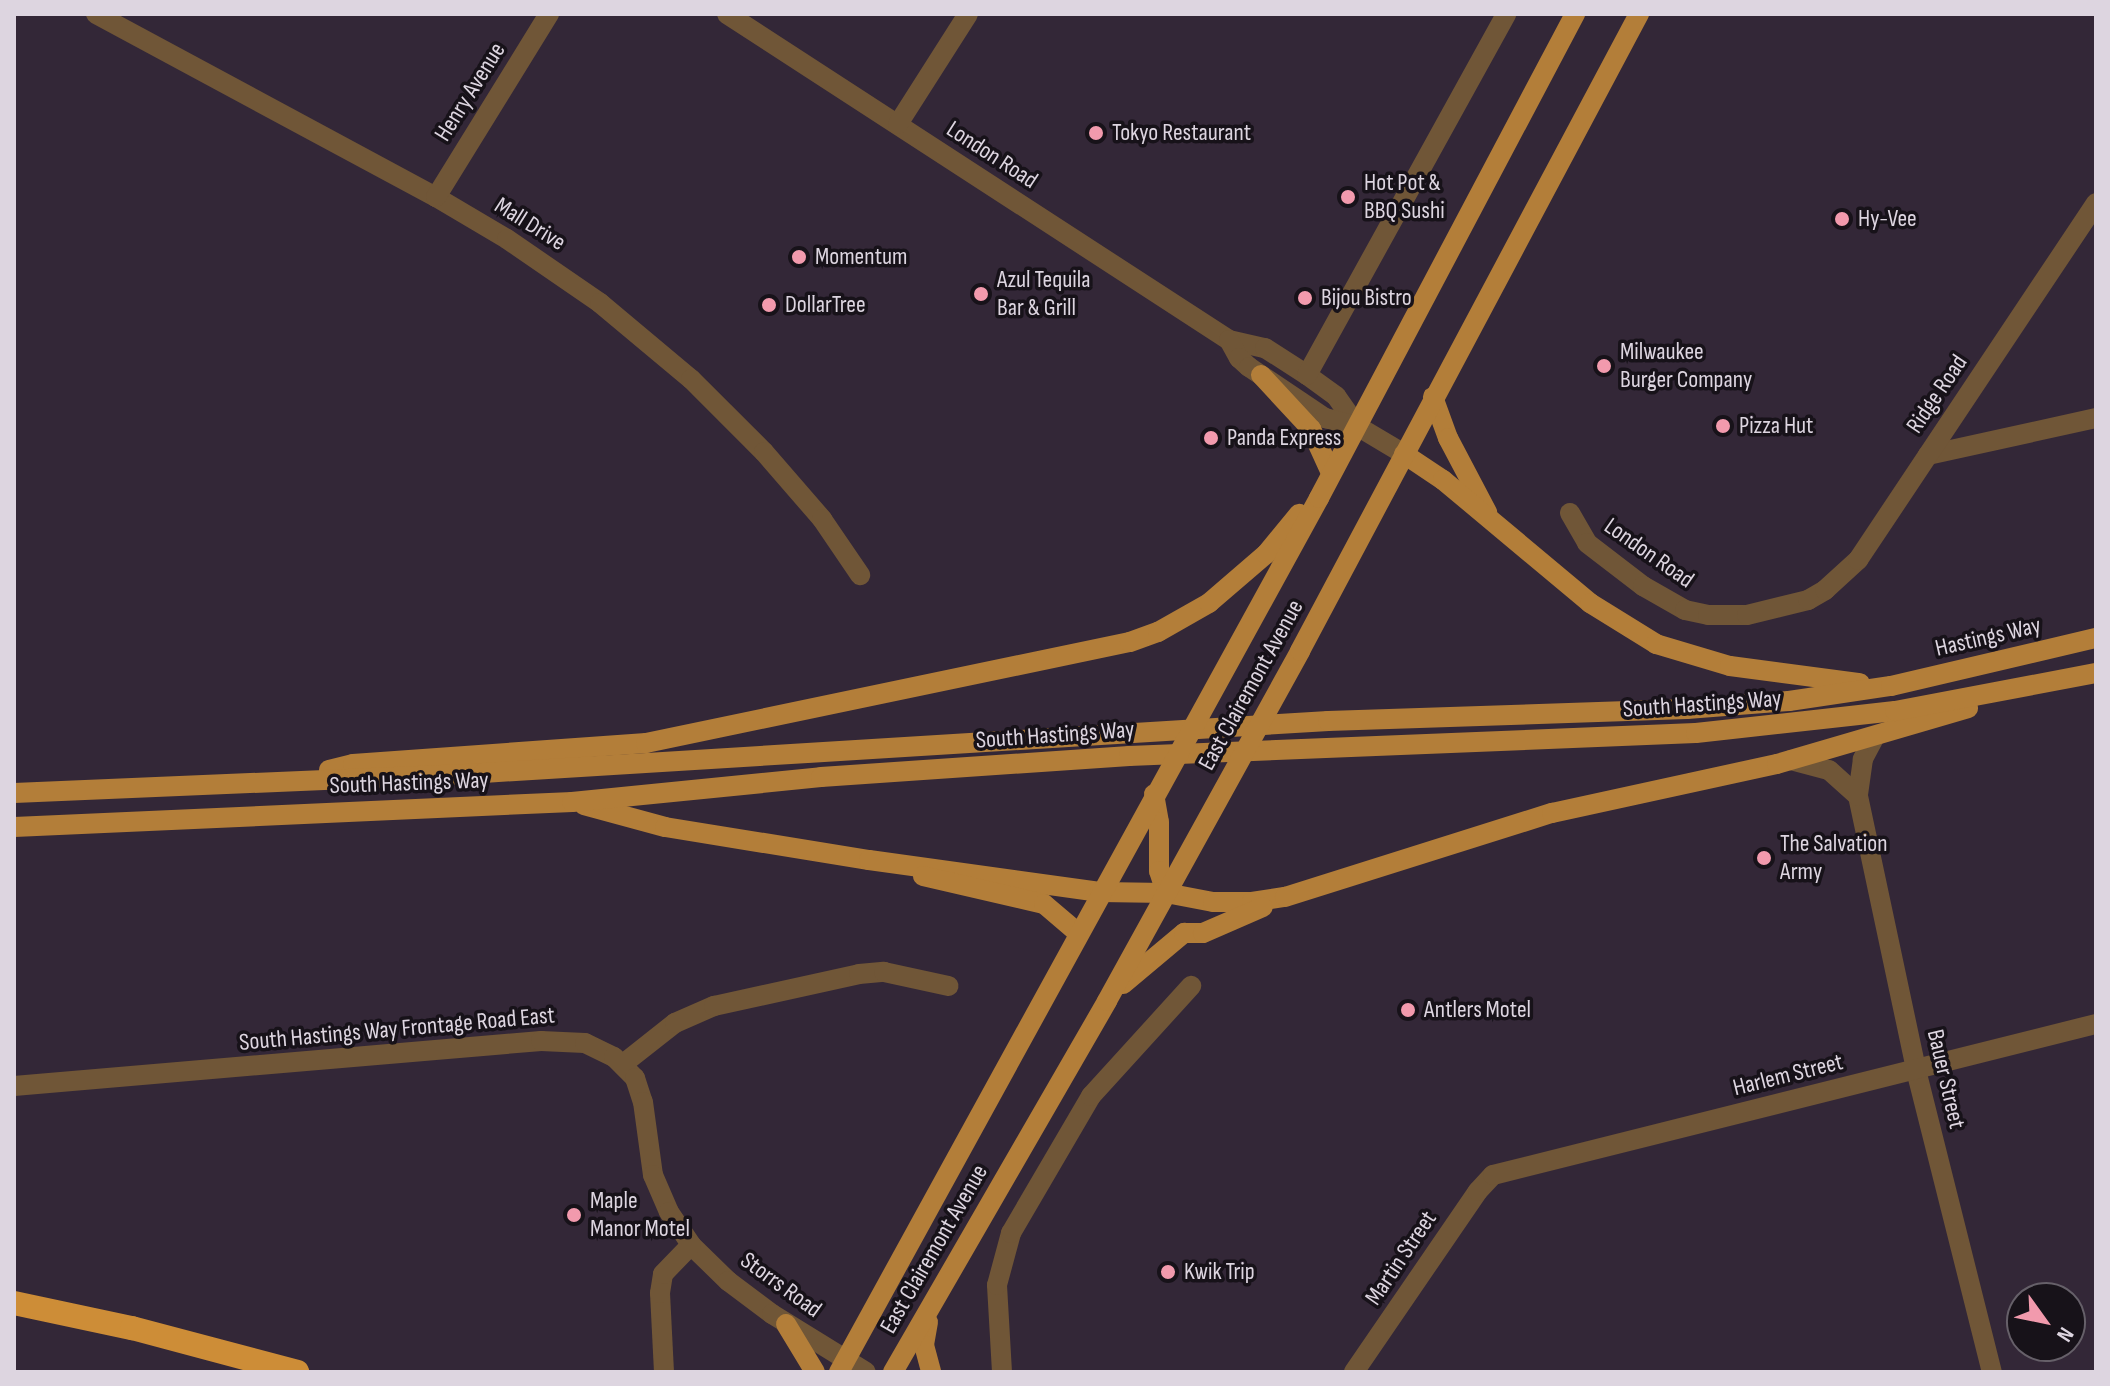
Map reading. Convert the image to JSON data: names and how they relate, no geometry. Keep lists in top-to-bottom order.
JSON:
{
  "streets": {
    "main road": ["Hastings Way", "East Clairemont Avenue", "South Hastings Way"],
    "street": [
      "Henry Avenue",
      "London Road",
      "Mall Drive",
      "Ridge Road",
      "South Hastings Way Frontage Road East",
      "Harlem Street",
      "Bauer Street",
      "Martin Street",
      "Storrs Road"
    ]
  },
  "crossings": [
    ["Henry Avenue", "Mall Drive"],
    ["London Road", "Ridge Road"],
    ["London Road", "East Clairemont Avenue"],
    ["Hastings Way", "South Hastings Way"],
    ["East Clairemont Avenue", "Storrs Road"],
    ["South Hastings Way Frontage Road East", "Storrs Road"],
    ["Harlem Street", "Bauer Street"],
    ["Harlem Street", "Martin Street"]
  ],
  "places": [
    "Tokyo Restaurant",
    "Hot Pot & BBQ Sushi",
    "Hy-Vee",
    "Momentum",
    "Azul Tequila Bar & Grill",
    "Bijou Bistro",
    "DollarTree",
    "Milwaukee Burger Company",
    "Pizza Hut",
    "Panda Express",
    "The Salvation Army",
    "Antlers Motel",
    "Maple Manor Motel",
    "Kwik Trip"
  ],
  "north": "bottom right"
}
